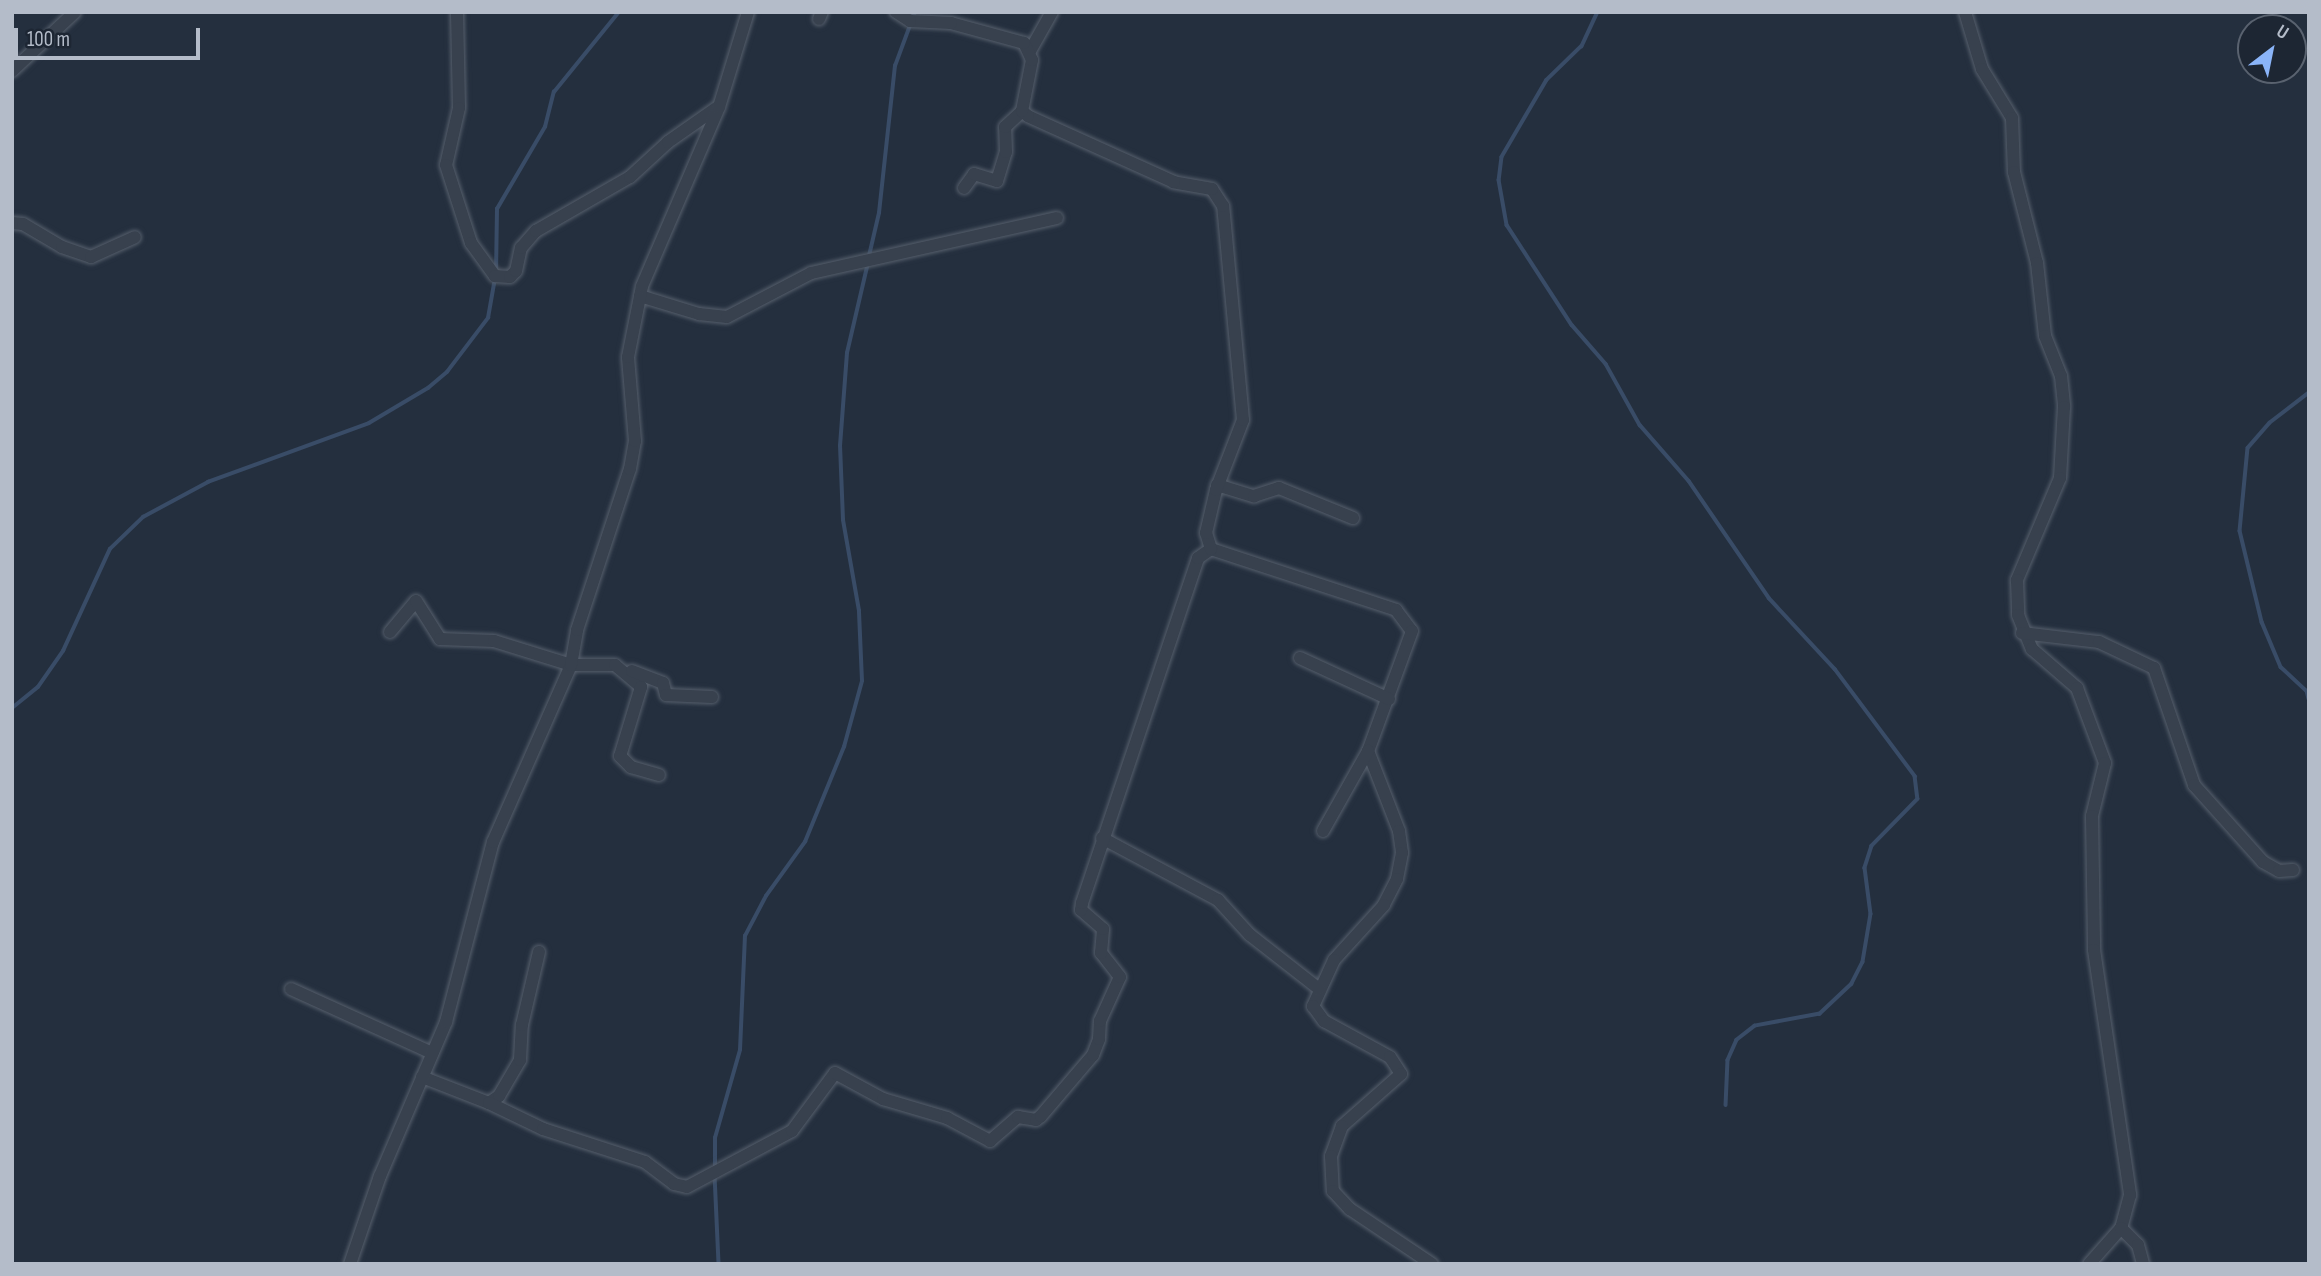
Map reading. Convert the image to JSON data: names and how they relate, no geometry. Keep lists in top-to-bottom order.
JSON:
{
  "scale_bar": "100 m",
  "north": "top right"
}
